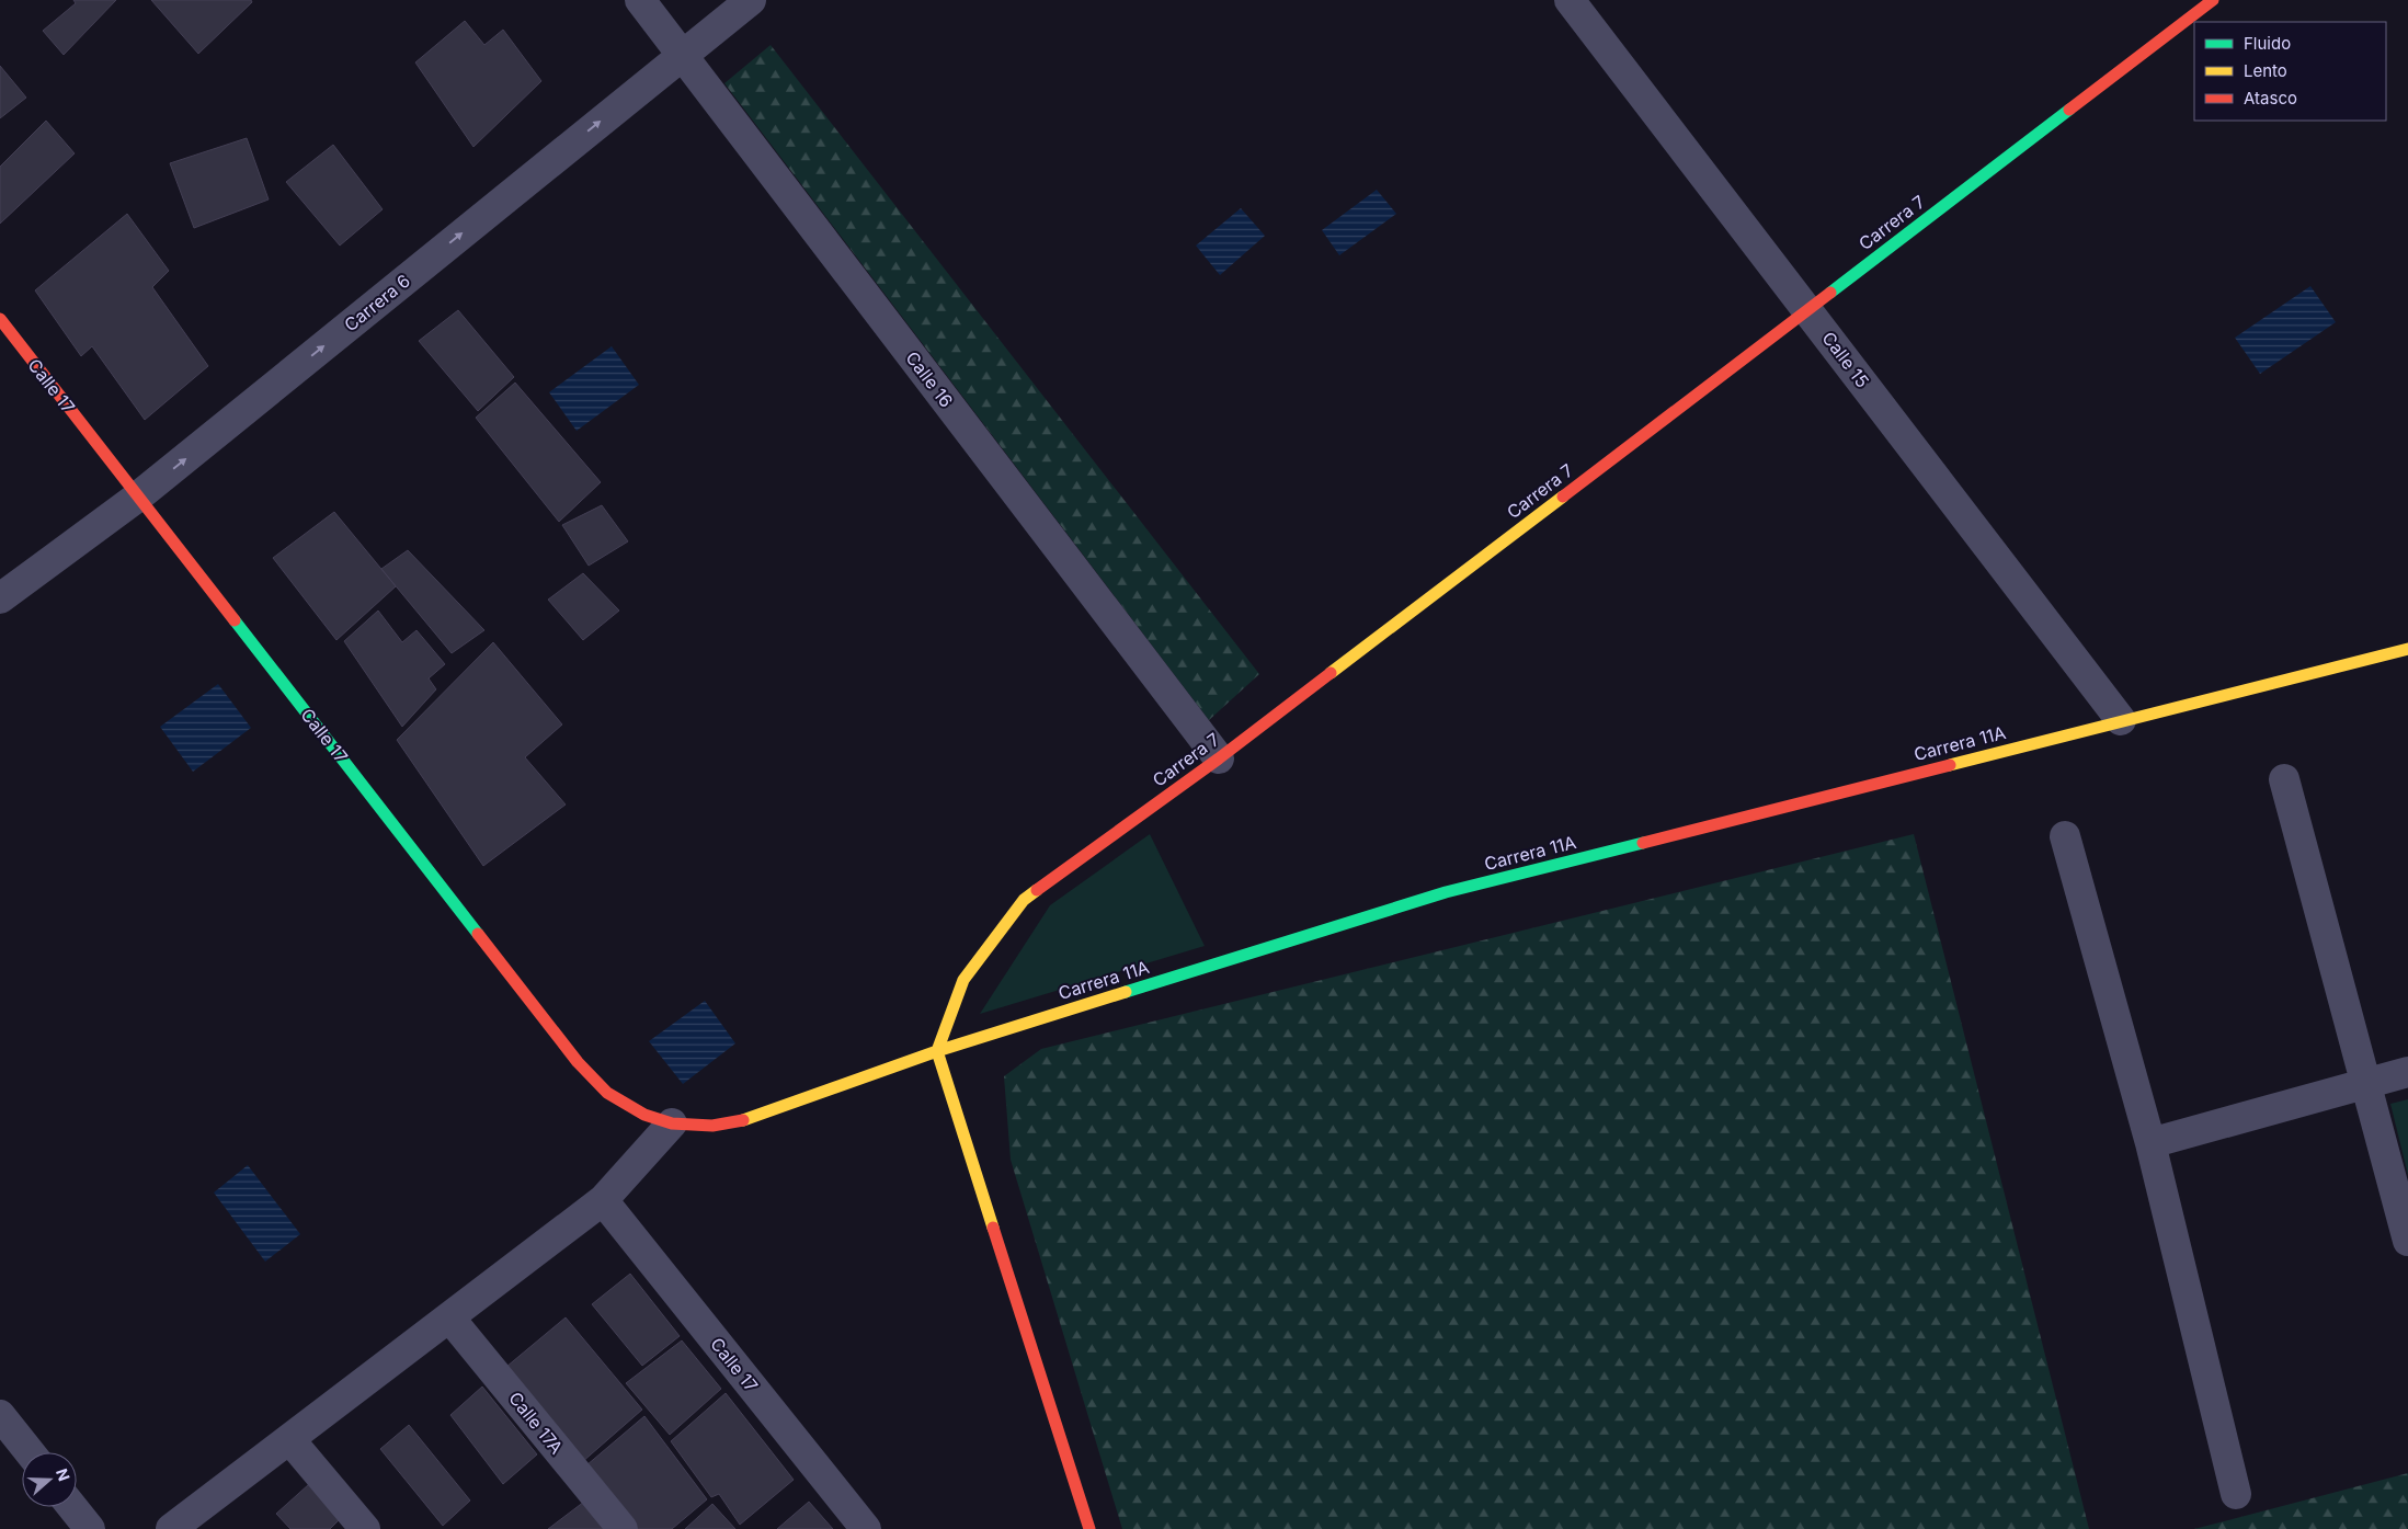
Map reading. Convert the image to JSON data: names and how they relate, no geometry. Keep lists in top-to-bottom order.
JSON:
{
  "streets": {
    "main road": ["Carrera 7", "Calle 17", "Carrera 11A"],
    "street": [
      "Carrera 6",
      "Calle 15",
      "Calle 16",
      "Calle 17A"
    ]
  },
  "crossings": [
    ["Carrera 7", "Calle 15"],
    ["Carrera 7", "Calle 16"],
    ["Carrera 7", "Carrera 11A"],
    ["Carrera 6", "Calle 16"],
    ["Carrera 6", "Calle 17"],
    ["Calle 15", "Carrera 11A"],
    ["Calle 17", "Carrera 11A"]
  ],
  "one_way": ["Carrera 6"],
  "legend": ["Fluido", "Lento", "Atasco"],
  "north": "right"
}
